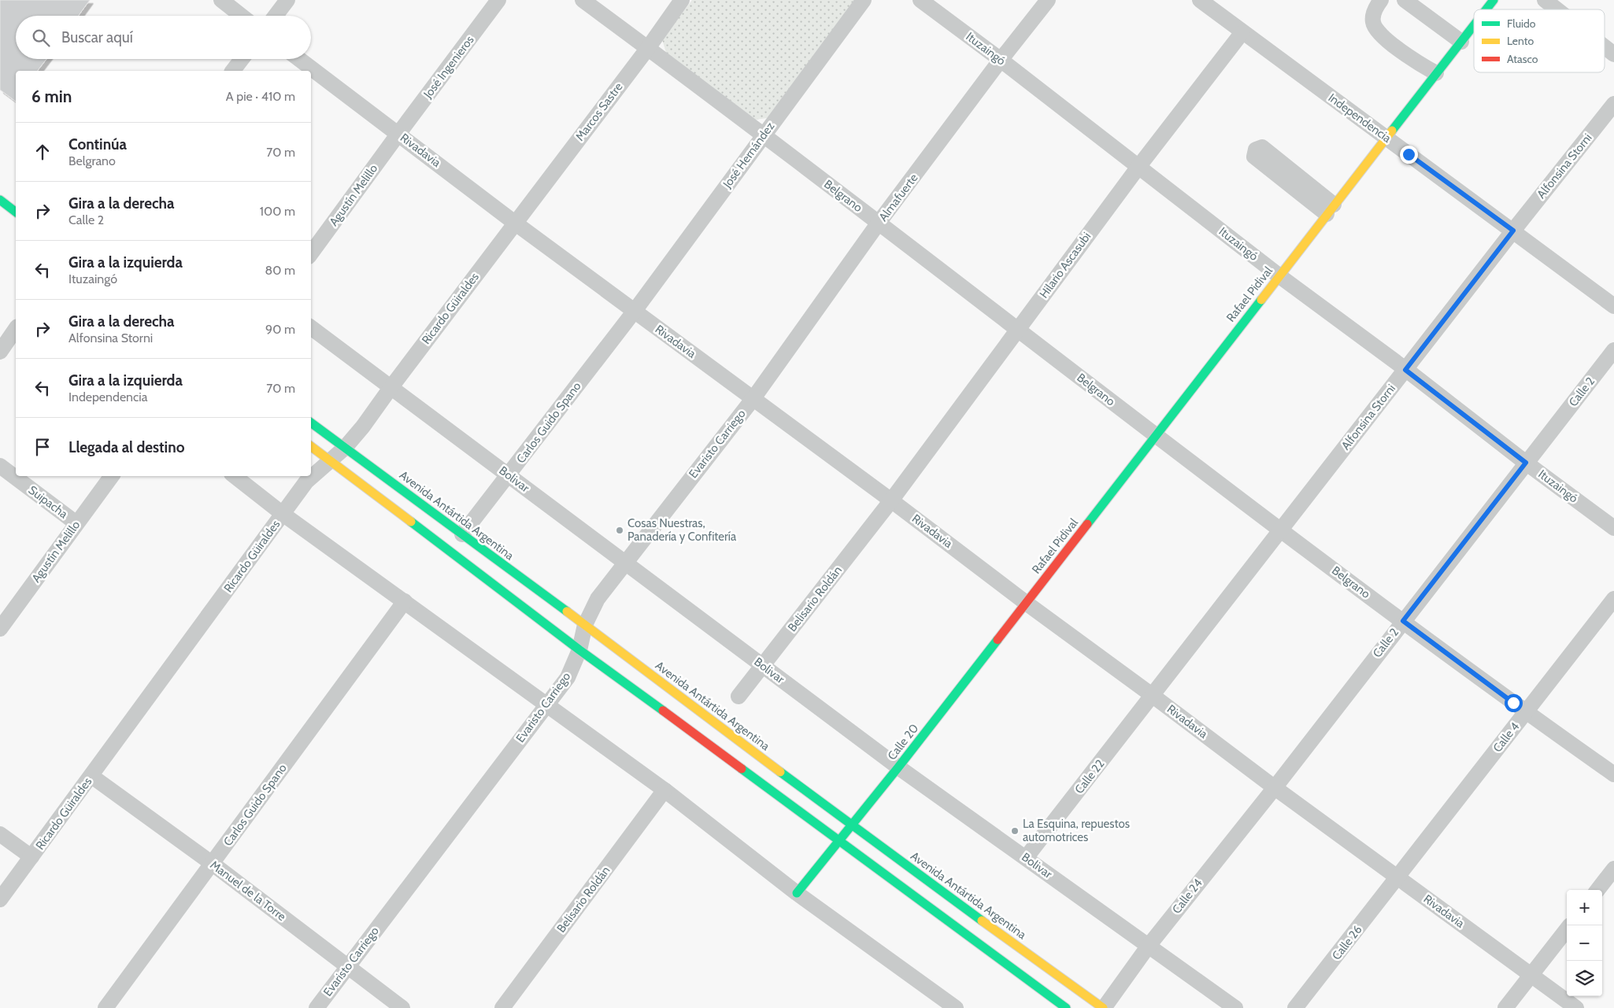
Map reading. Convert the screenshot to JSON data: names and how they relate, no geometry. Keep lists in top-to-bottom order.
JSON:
{
  "streets": {
    "main road": ["Rafael Pidival", "Avenida Antártida Argentina", "Calle 20"],
    "street": [
      "Ituzaingó",
      "José Ingenieros",
      "Marcos Sastre",
      "Independencia",
      "Rivadavia",
      "José Hernández",
      "Alfonsina Storni",
      "Agustín Melillo",
      "Belgrano",
      "Almafuerte",
      "Hilario Ascasubi",
      "Ricardo Güiraldes",
      "Calle 2",
      "Carlos Guido Spano",
      "Evaristo Carriego",
      "Bolivar",
      "Suipacha",
      "Belisario Roldán",
      "Calle 4",
      "Calle 22",
      "Manuel de la Torre",
      "Calle 24",
      "Calle 26"
    ]
  },
  "crossings": [
    ["Ituzaingó", "Alfonsina Storni"],
    ["Ituzaingó", "Almafuerte"],
    ["Ituzaingó", "Hilario Ascasubi"],
    ["Ituzaingó", "Rafael Pidival"],
    ["Ituzaingó", "Calle 2"],
    ["José Ingenieros", "Rivadavia"],
    ["José Ingenieros", "Agustín Melillo"],
    ["Marcos Sastre", "Rivadavia"],
    ["Marcos Sastre", "Belgrano"],
    ["Marcos Sastre", "Ricardo Güiraldes"],
    ["Independencia", "Alfonsina Storni"],
    ["Independencia", "Hilario Ascasubi"],
    ["Independencia", "Rafael Pidival"],
    ["Rivadavia", "José Hernández"],
    ["Rivadavia", "Alfonsina Storni"],
    ["Rivadavia", "Agustín Melillo"],
    ["Rivadavia", "Almafuerte"],
    ["Rivadavia", "Hilario Ascasubi"],
    ["Rivadavia", "Rafael Pidival"],
    ["Rivadavia", "Ricardo Güiraldes"],
    ["Rivadavia", "Calle 2"],
    ["Rivadavia", "Carlos Guido Spano"],
    ["Rivadavia", "Evaristo Carriego"],
    ["Rivadavia", "Belisario Roldán"],
    ["Rivadavia", "Calle 4"],
    ["Rivadavia", "Calle 20"],
    ["Rivadavia", "Calle 22"],
    ["Rivadavia", "Calle 24"],
    ["Rivadavia", "Calle 26"],
    ["José Hernández", "Belgrano"],
    ["José Hernández", "Carlos Guido Spano"],
    ["Alfonsina Storni", "Belgrano"],
    ["Alfonsina Storni", "Calle 22"],
    ["Agustín Melillo", "Suipacha"],
    ["Belgrano", "Almafuerte"],
    ["Belgrano", "Hilario Ascasubi"],
    ["Belgrano", "Rafael Pidival"],
    ["Belgrano", "Calle 2"],
    ["Belgrano", "Calle 4"],
    ["Almafuerte", "Evaristo Carriego"],
    ["Hilario Ascasubi", "Belisario Roldán"],
    ["Rafael Pidival", "Calle 20"],
    ["Ricardo Güiraldes", "Bolivar"],
    ["Ricardo Güiraldes", "Avenida Antártida Argentina"],
    ["Ricardo Güiraldes", "Manuel de la Torre"],
    ["Calle 2", "Calle 24"],
    ["Carlos Guido Spano", "Bolivar"],
    ["Carlos Guido Spano", "Avenida Antártida Argentina"],
    ["Carlos Guido Spano", "Manuel de la Torre"],
    ["Evaristo Carriego", "Bolivar"],
    ["Evaristo Carriego", "Avenida Antártida Argentina"],
    ["Evaristo Carriego", "Manuel de la Torre"],
    ["Bolivar", "Belisario Roldán"],
    ["Bolivar", "Calle 20"],
    ["Bolivar", "Calle 22"],
    ["Bolivar", "Calle 24"],
    ["Avenida Antártida Argentina", "Calle 20"],
    ["Avenida Antártida Argentina", "Calle 24"],
    ["Calle 4", "Calle 26"]
  ],
  "places": ["Cosas Nuestras, Panadería y Confitería", "La Esquina, repuestos automotrices"],
  "legend": ["Fluido", "Lento", "Atasco"],
  "page": {
    "search": "Buscar aquí",
    "heading": ["6 min", "A pie · 410 m"],
    "list": [
      ["Continúa", "Belgrano", "70 m"],
      ["Gira a la derecha", "Calle 2", "100 m"],
      ["Gira a la izquierda", "Ituzaingó", "80 m"],
      ["Gira a la derecha", "Alfonsina Storni", "90 m"],
      ["Gira a la izquierda", "Independencia", "70 m"],
      "Llegada al destino"
    ],
    "map_buttons": ["+", "−"]
  }
}
